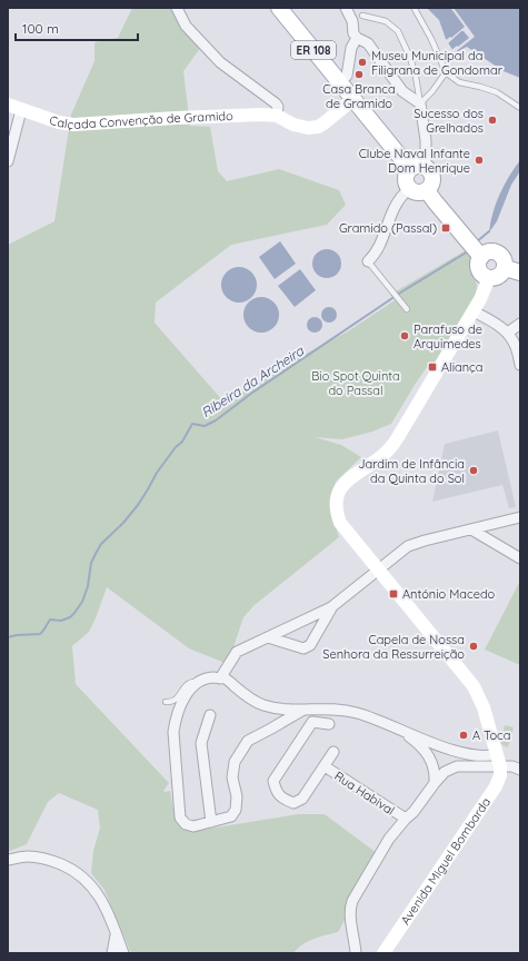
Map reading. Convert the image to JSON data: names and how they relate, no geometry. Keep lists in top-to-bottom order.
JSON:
{
  "streets": {
    "main road": ["ER 108"],
    "street": ["Calçada Convenção de Gramido", "Rua Habival", "Avenida Miguel Bombarda"]
  },
  "crossings": [
    ["ER 108", "Calçada Convenção de Gramido"]
  ],
  "water": ["Ribeira da Archeira"],
  "parks": ["Bio Spot Quinta do Passal"],
  "places": {
    "other": [
      "Museu Municipal da Filigrana de Gondomar",
      "Casa Branca de Gramido",
      "Sucesso dos Grelhados",
      "Clube Naval Infante Dom Henrique",
      "Parafuso de Arquimedes",
      "Jardim de Infância da Quinta do Sol",
      "Capela de Nossa Senhora da Ressurreição",
      "A Toca"
    ],
    "transit": ["Gramido (Passal)", "Aliança", "António Macedo"]
  },
  "scale_bar": "100 m"
}
